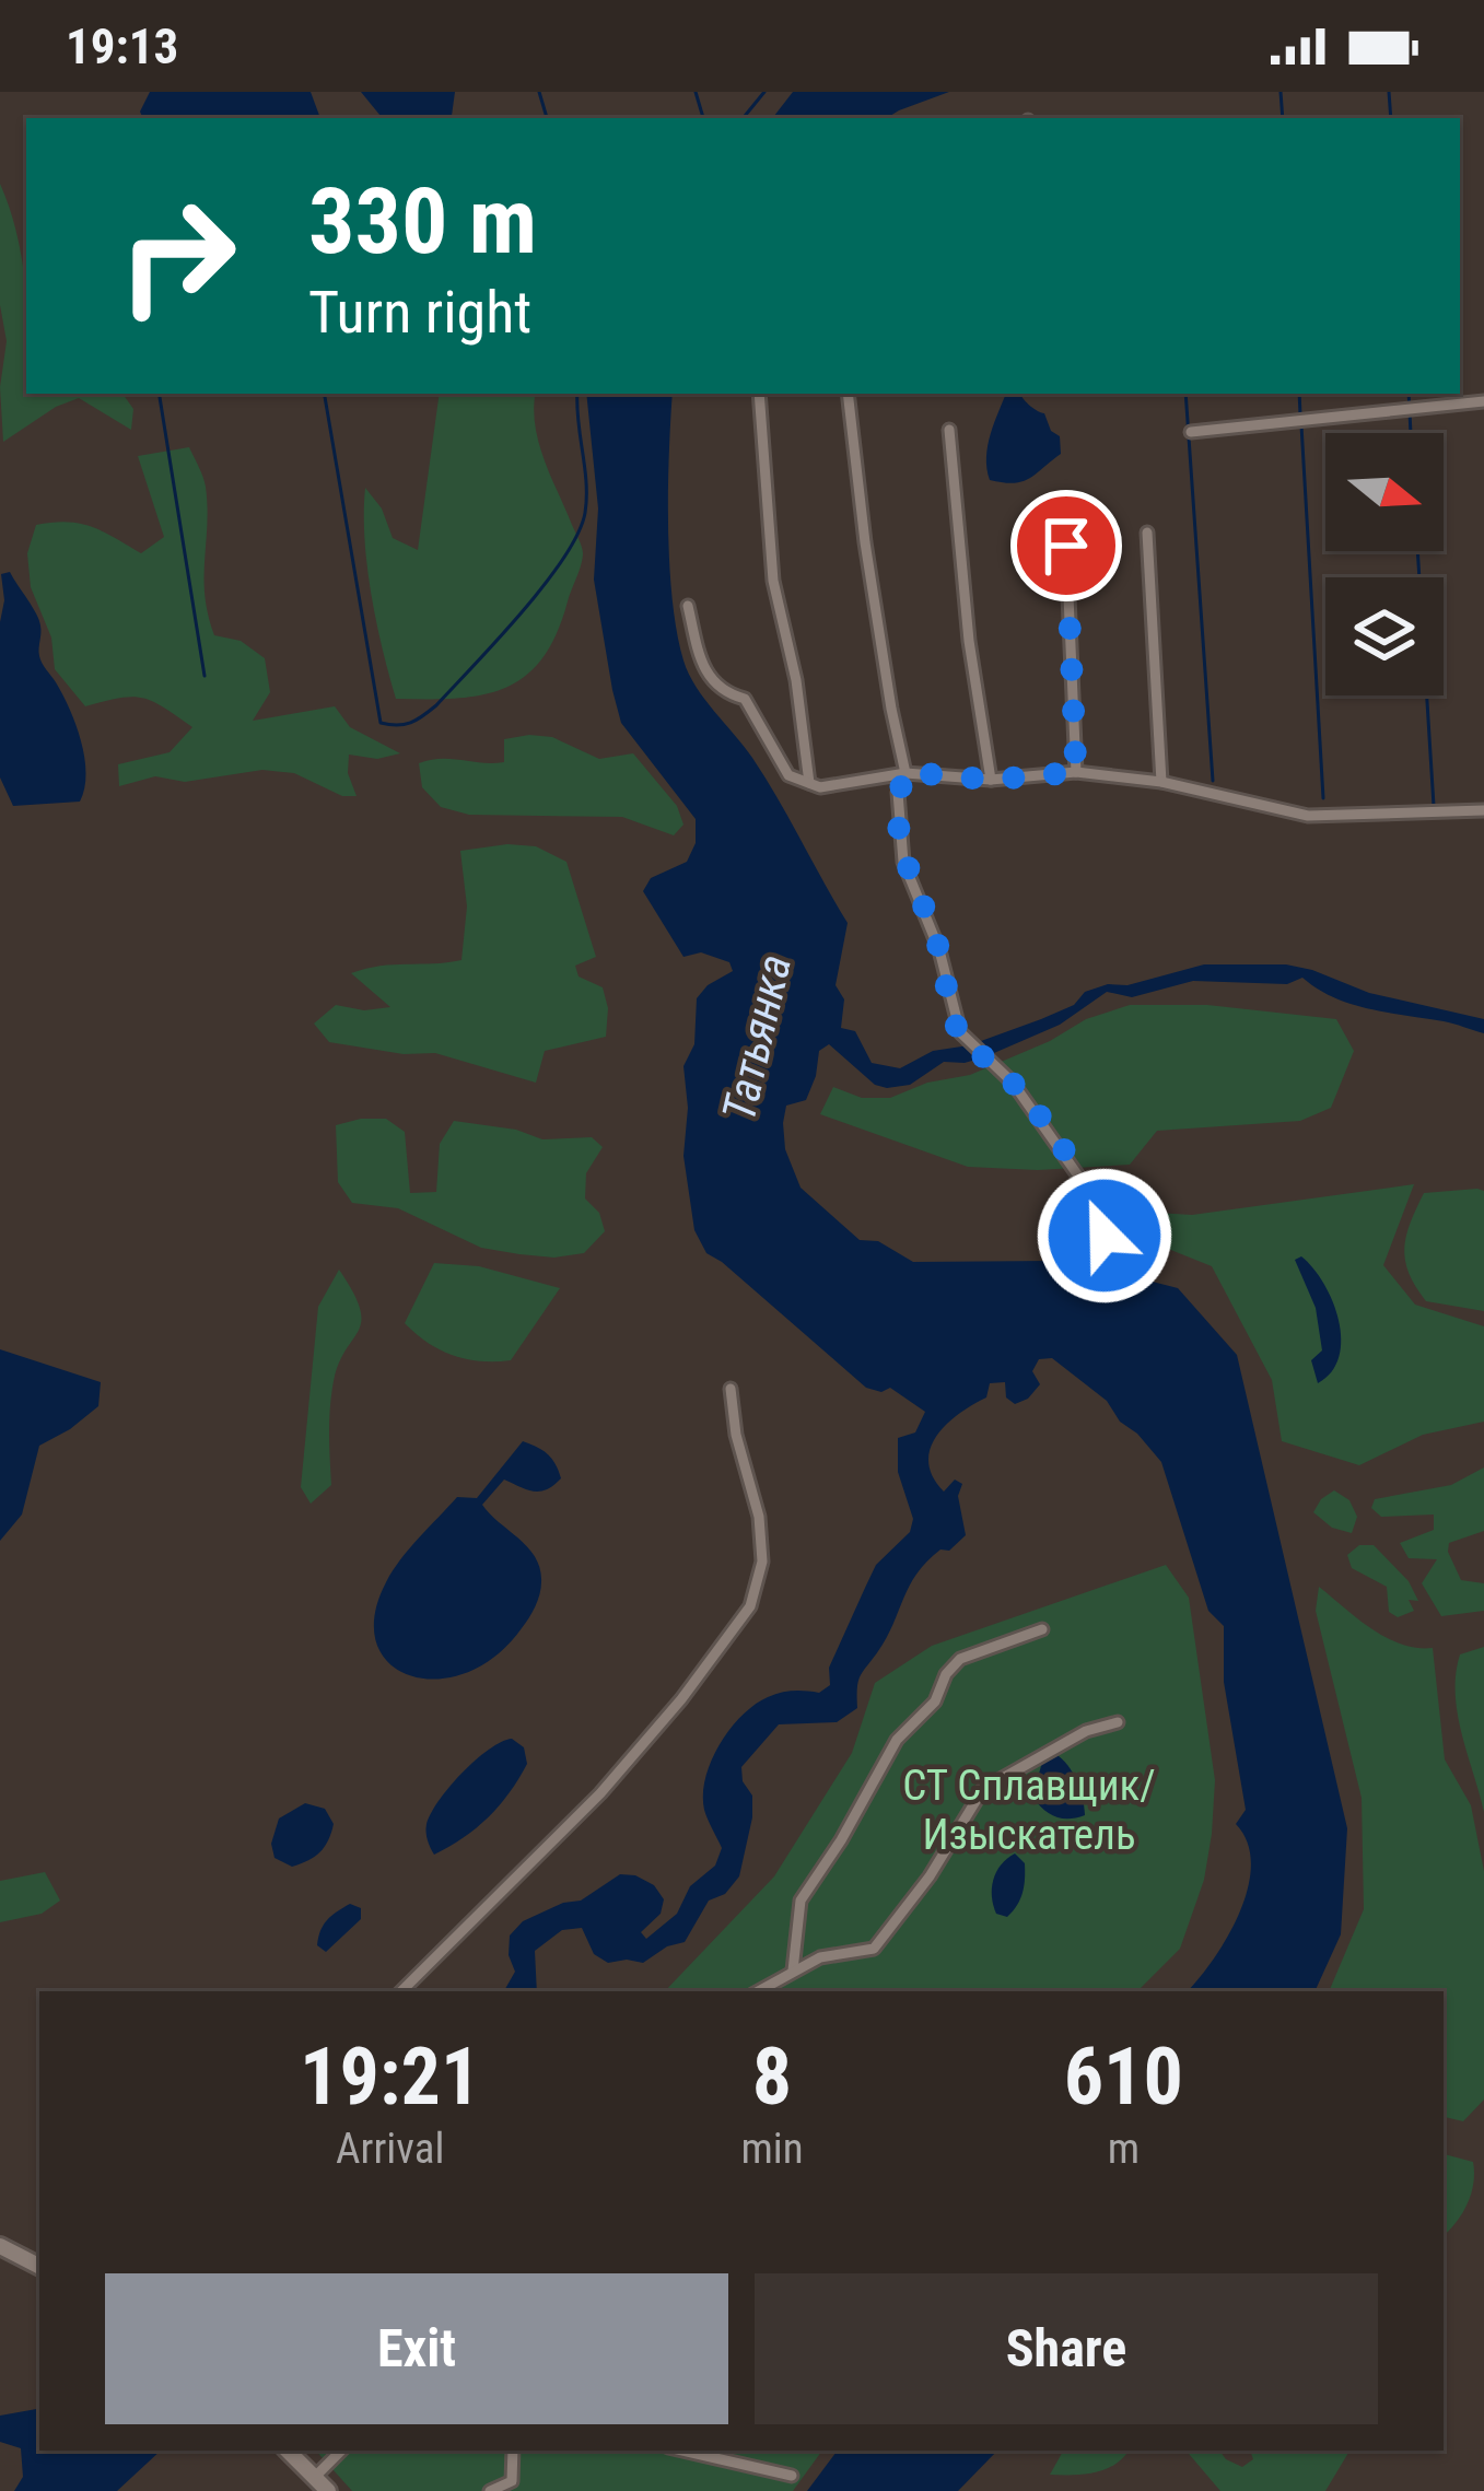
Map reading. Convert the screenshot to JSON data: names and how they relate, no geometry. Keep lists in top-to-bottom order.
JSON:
{
  "water": ["Татьянка"],
  "parks": ["СТ Сплавщик/ Изыскатель"],
  "north": "right",
  "page": {
    "status": "19:13",
    "turn": ["330 m", "Turn right"],
    "eta": [
      "19:21",
      "Arrival",
      "8",
      "min",
      "610",
      "m"
    ],
    "buttons": ["Exit", "Share"]
  }
}
